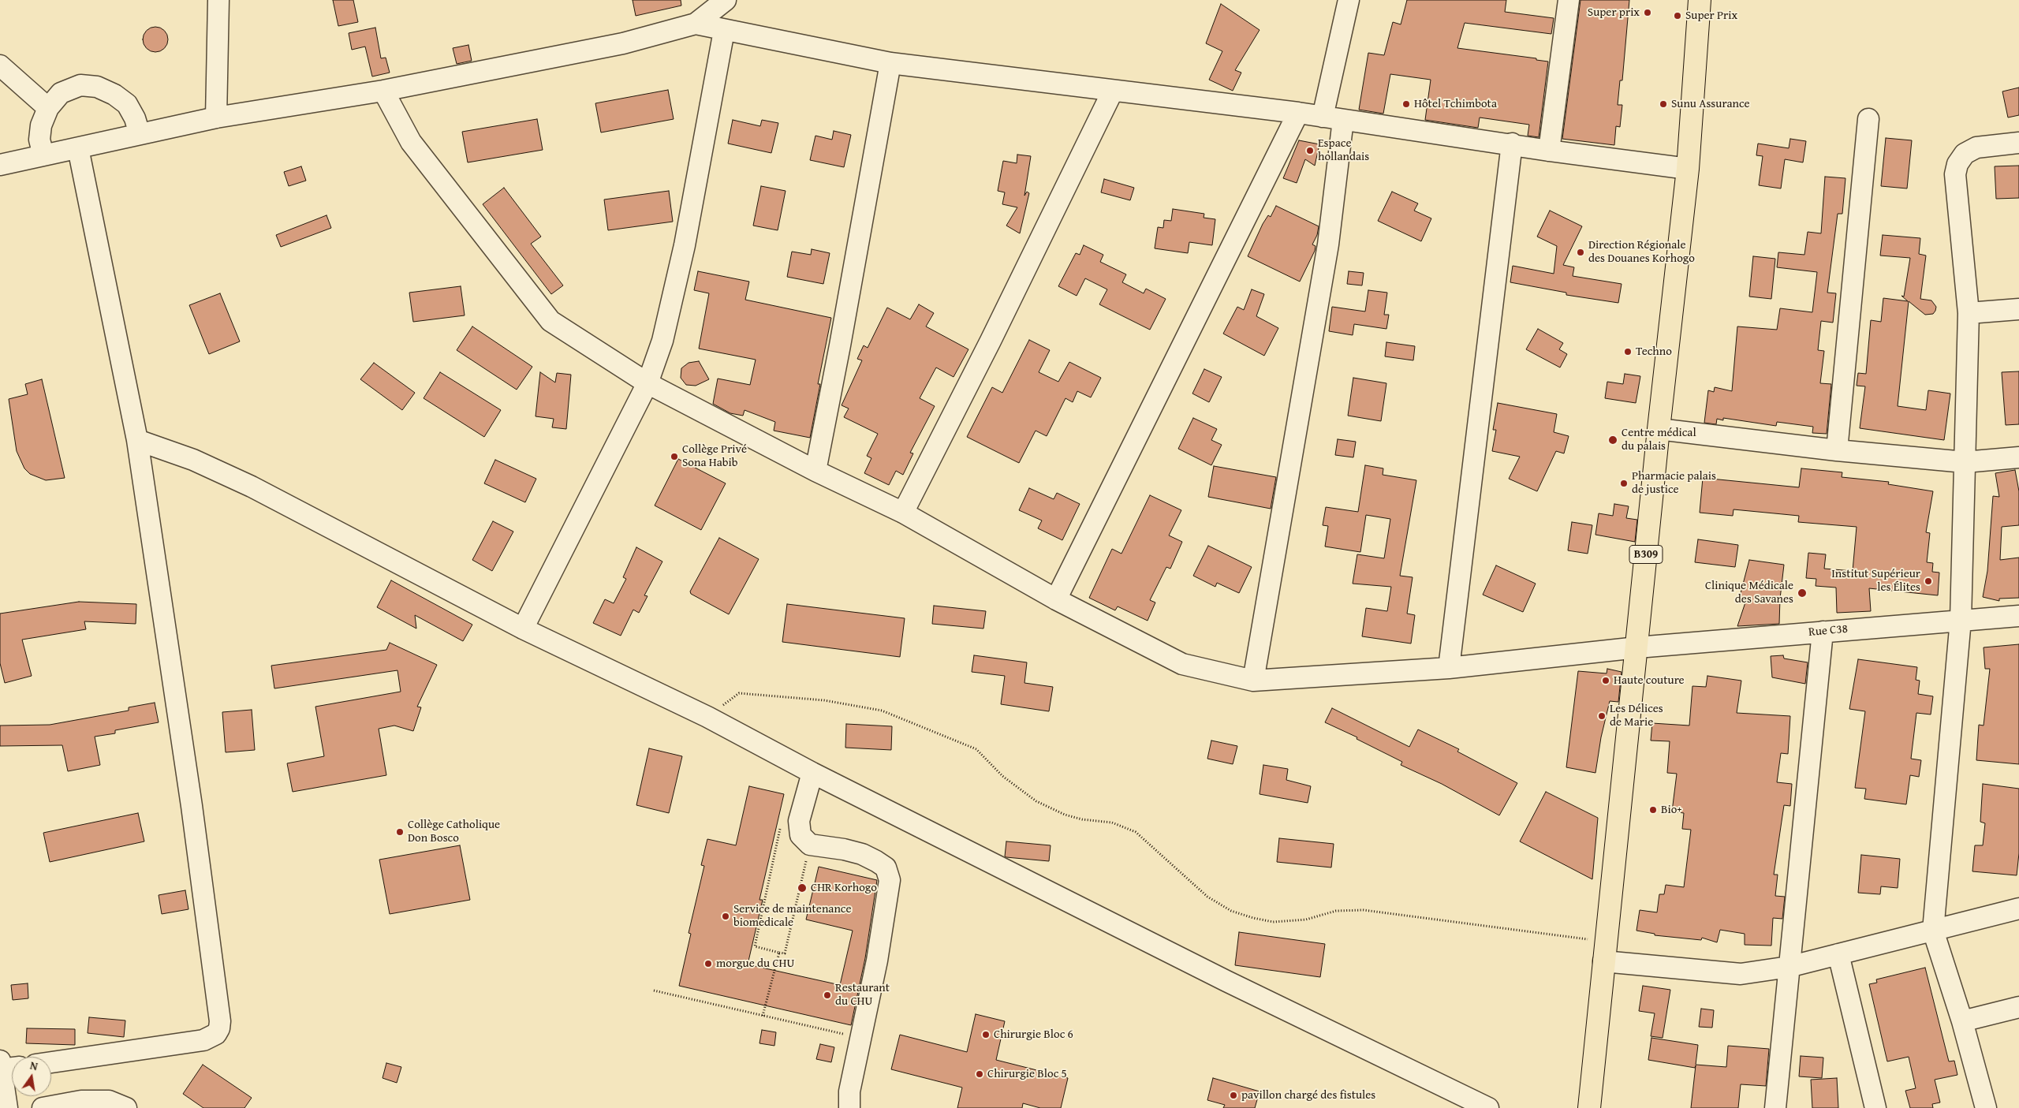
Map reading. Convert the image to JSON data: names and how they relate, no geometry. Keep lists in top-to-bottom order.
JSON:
{
  "streets": {
    "main road": ["B309"],
    "street": ["Rue C38"]
  },
  "crossings": [
    ["B309", "Rue C38"]
  ],
  "places": [
    "Super prix",
    "Super Prix",
    "Hôtel Tchimbota",
    "Sunu Assurance",
    "Espace hollandais",
    "Direction Régionale des Douanes Korhogo",
    "Techno",
    "Centre médical du palais",
    "Collège Privé Sona Habib",
    "Pharmacie palais de justice",
    "Institut Supérieur les Élites",
    "Clinique Médicale des Savanes",
    "Haute couture",
    "Les Délices de Marie",
    "Bio+",
    "Collège Catholique Don Bosco",
    "CHR Korhogo",
    "Service de maintenance biomedicale",
    "morgue du CHU",
    "Restaurant du CHU",
    "Chirurgie Bloc 6",
    "Chirurgie Bloc 5",
    "pavillon chargé des fistules"
  ],
  "north": "top"
}
